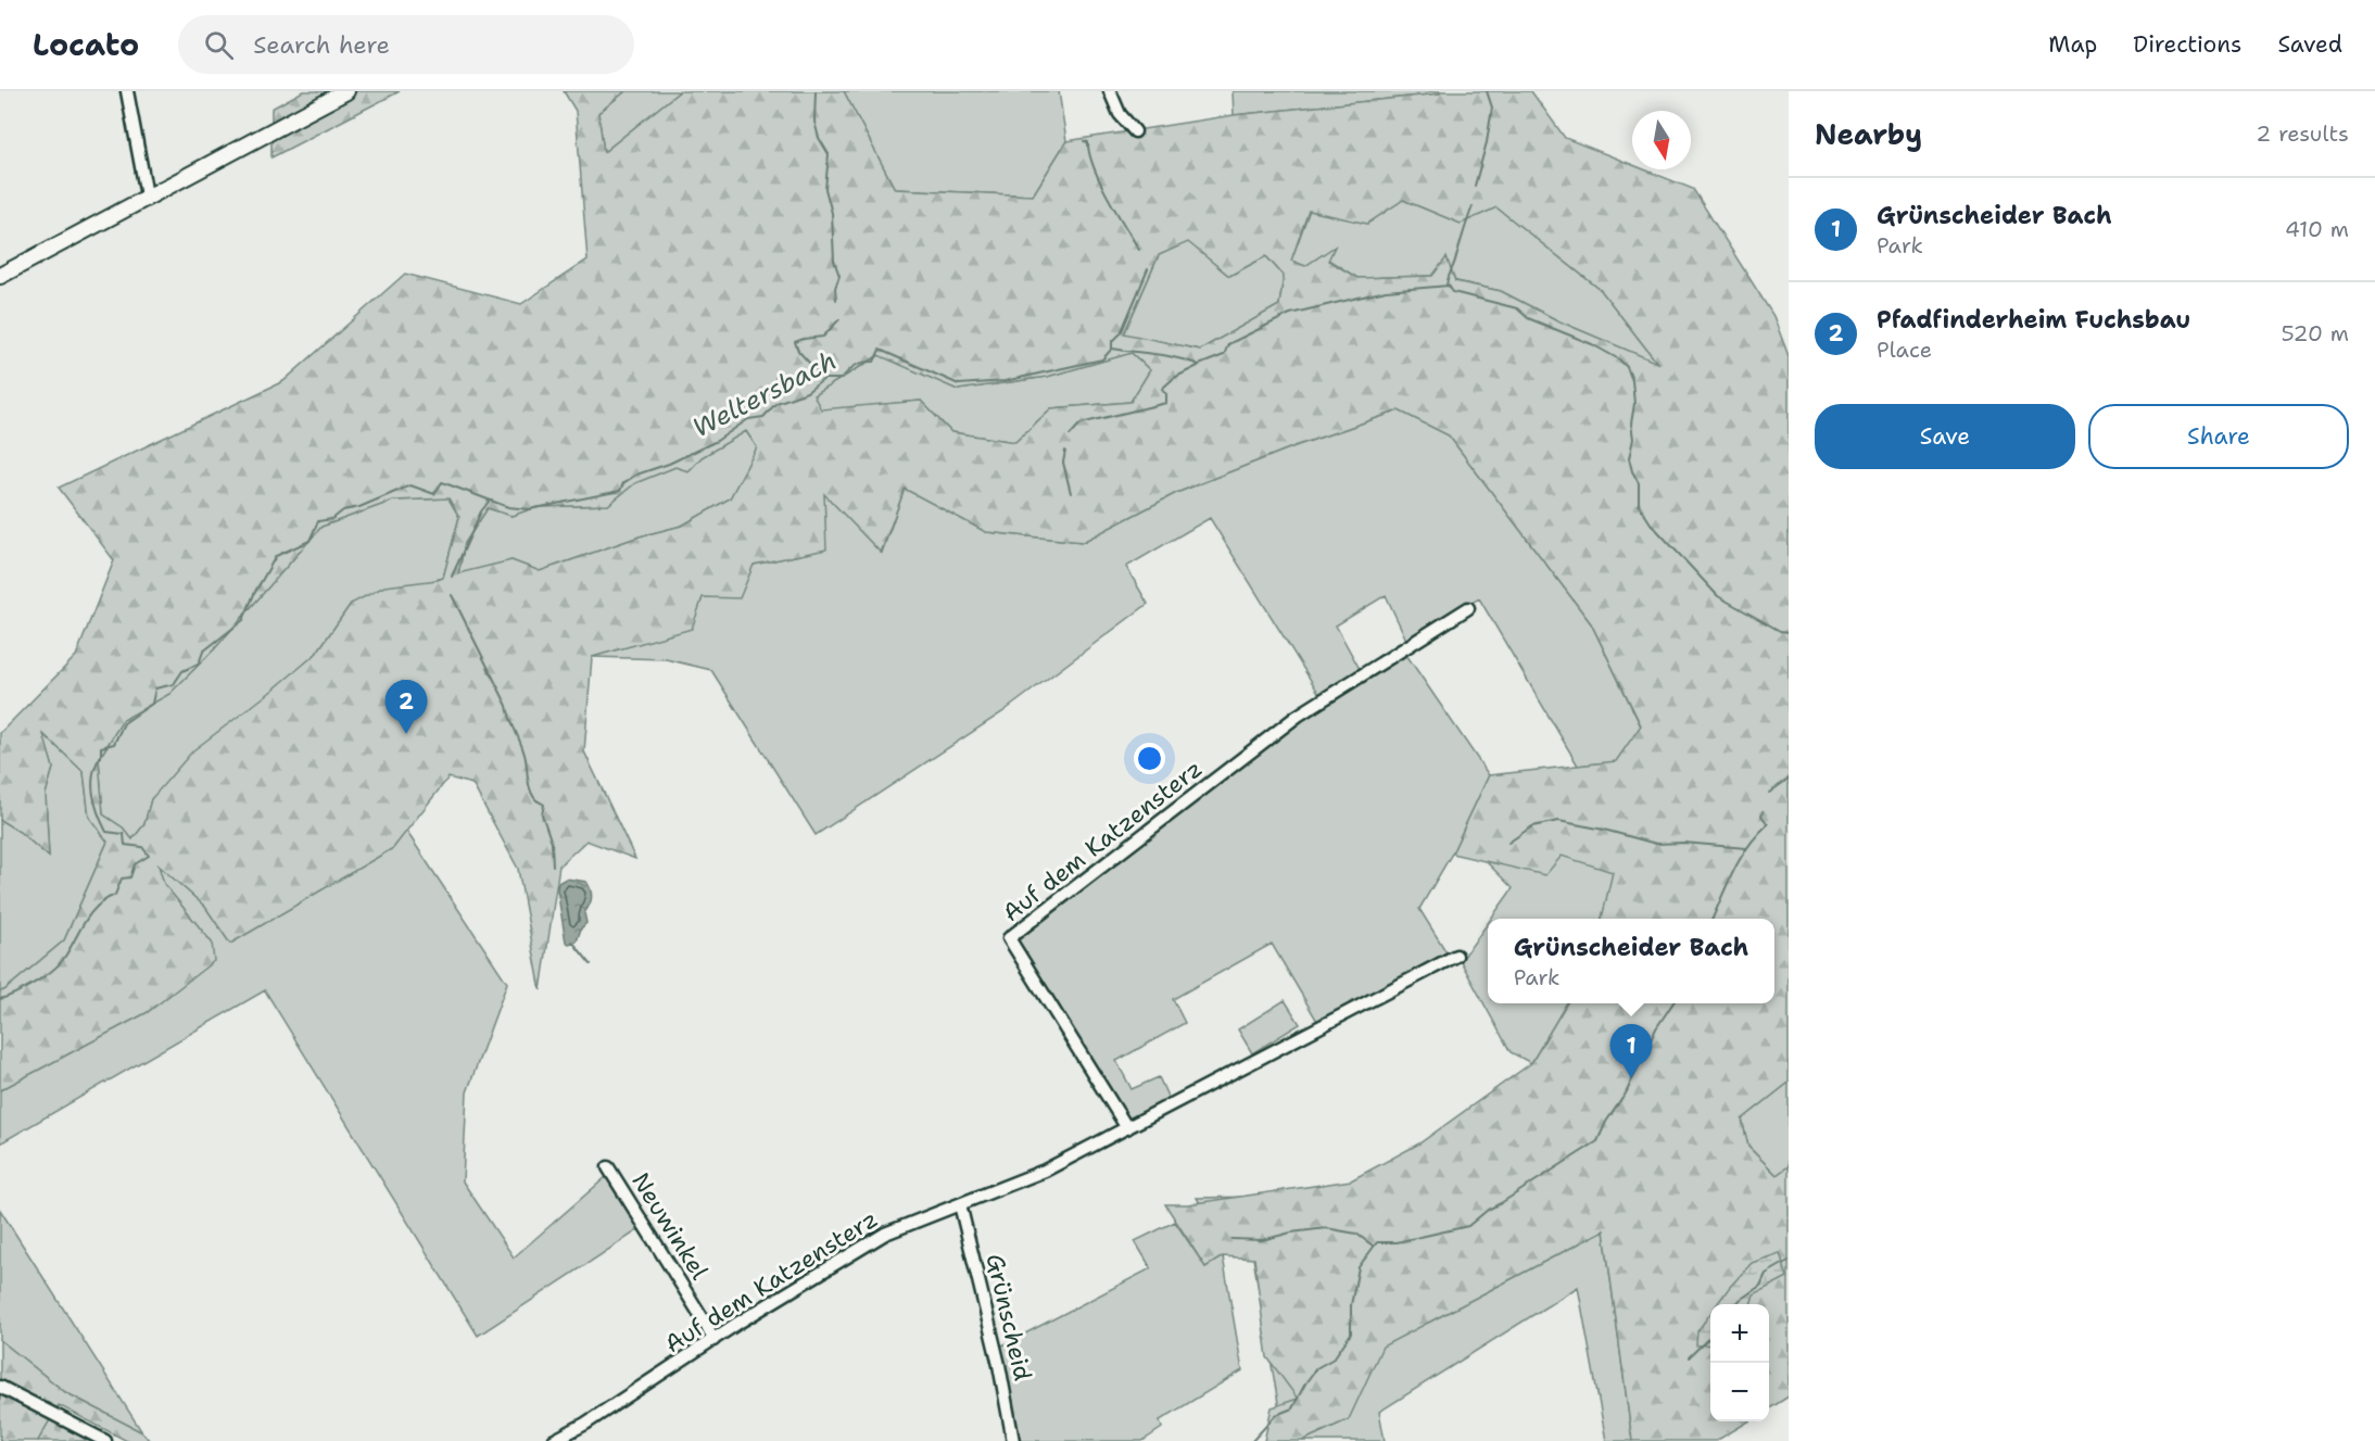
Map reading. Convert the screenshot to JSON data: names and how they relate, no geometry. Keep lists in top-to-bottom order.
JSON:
{
  "streets": {
    "street": ["Auf dem Katzensterz", "Neuwinkel", "Grünscheid"]
  },
  "crossings": [
    ["Auf dem Katzensterz", "Neuwinkel"],
    ["Auf dem Katzensterz", "Grünscheid"]
  ],
  "water": ["Weltersbach"],
  "north": "bottom",
  "page": {
    "header": "Locato",
    "search": "Search here",
    "nav": ["Map", "Directions", "Saved"],
    "heading": ["Nearby", "2 results"],
    "list": [
      {
        "mark": "1",
        "name": "Grünscheider Bach",
        "note": "Park",
        "value": "410 m"
      },
      {
        "mark": "2",
        "name": "Pfadfinderheim Fuchsbau",
        "note": "Place",
        "value": "520 m"
      }
    ],
    "buttons": ["Save", "Share"],
    "pins": ["2", "1"],
    "popup": ["Grünscheider Bach", "Park"],
    "map_buttons": ["+", "−"]
  }
}
